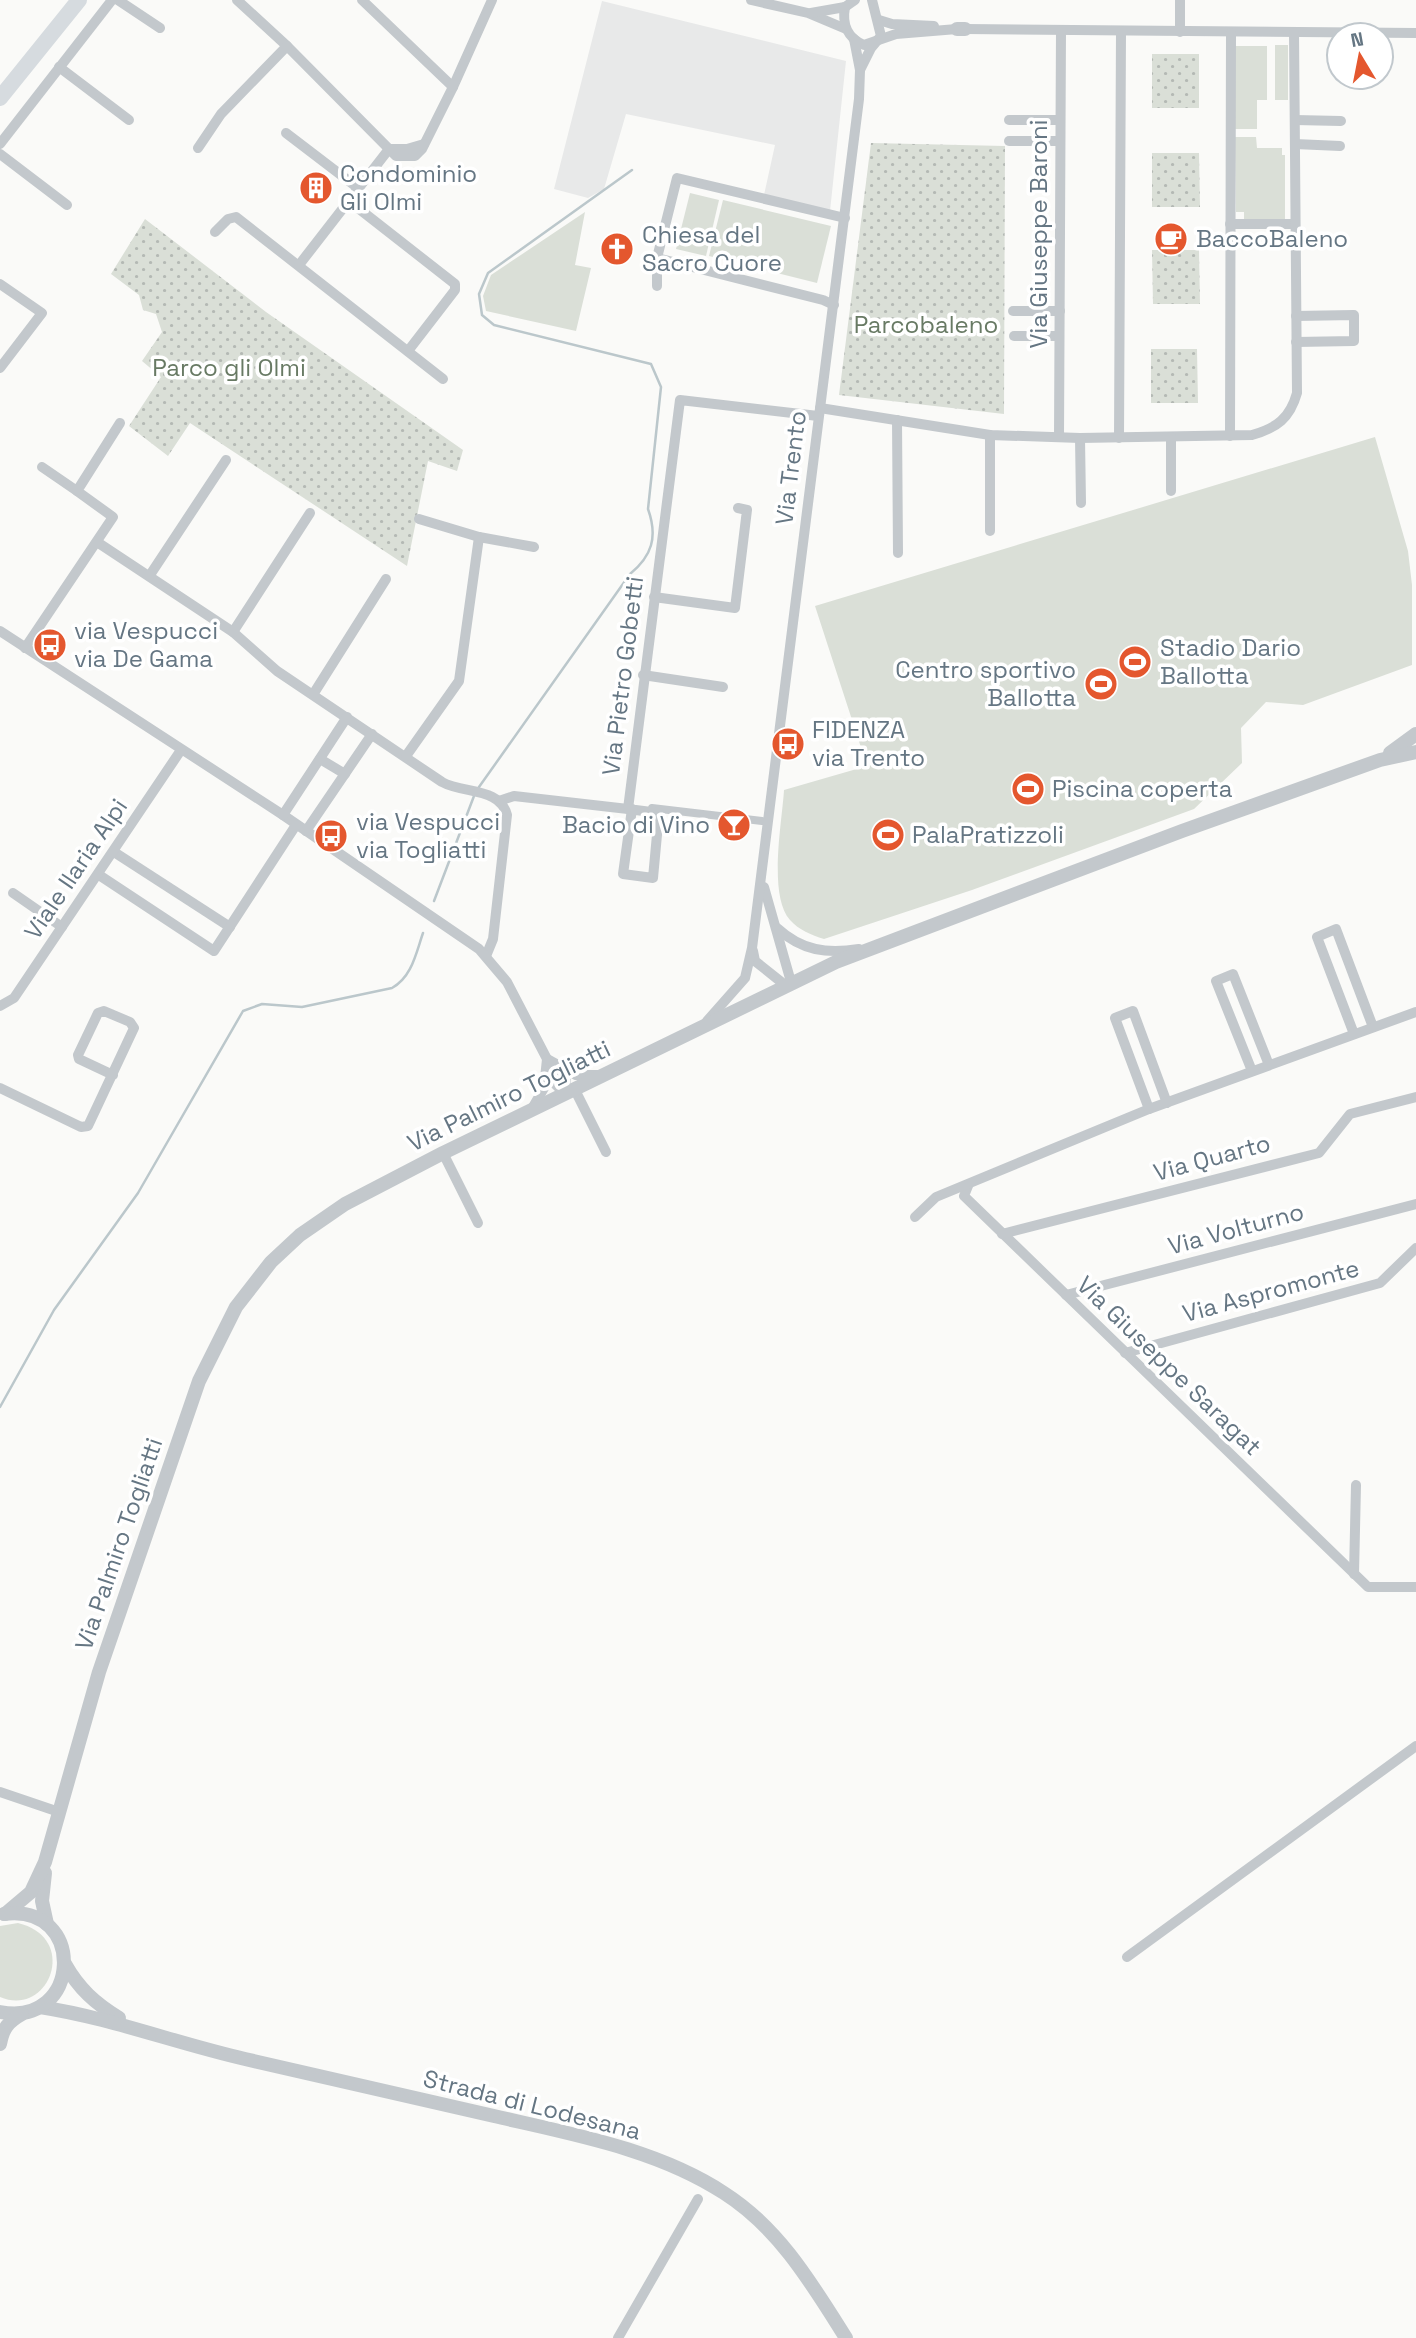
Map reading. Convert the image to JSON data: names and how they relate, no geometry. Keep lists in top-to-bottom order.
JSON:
{
  "streets": {
    "street": [
      "Via Giuseppe Baroni",
      "Via Trento",
      "Via Pietro Gobetti",
      "Viale Ilaria Alpi",
      "Via Palmiro Togliatti",
      "Via Quarto",
      "Via Volturno",
      "Via Aspromonte",
      "Via Giuseppe Saragat",
      "Strada di Lodesana"
    ]
  },
  "crossings": [
    ["Via Giuseppe Baroni", "Via Pietro Gobetti"],
    ["Via Trento", "Via Pietro Gobetti"],
    ["Via Trento", "Via Palmiro Togliatti"],
    ["Via Quarto", "Via Giuseppe Saragat"],
    ["Via Volturno", "Via Giuseppe Saragat"],
    ["Via Aspromonte", "Via Giuseppe Saragat"]
  ],
  "parks": ["Parcobaleno", "Parco gli Olmi"],
  "places": {
    "building": ["Condominio Gli Olmi"],
    "cafe": ["BaccoBaleno"],
    "church": ["Chiesa del Sacro Cuore"],
    "bus stop": ["via Vespucci via De Gama", "FIDENZA via Trento", "via Vespucci via Togliatti"],
    "sports": [
      "Stadio Dario Ballotta",
      "Centro sportivo Ballotta",
      "Piscina coperta",
      "PalaPratizzoli"
    ],
    "bar": ["Bacio di Vino"]
  },
  "north": "top"
}
